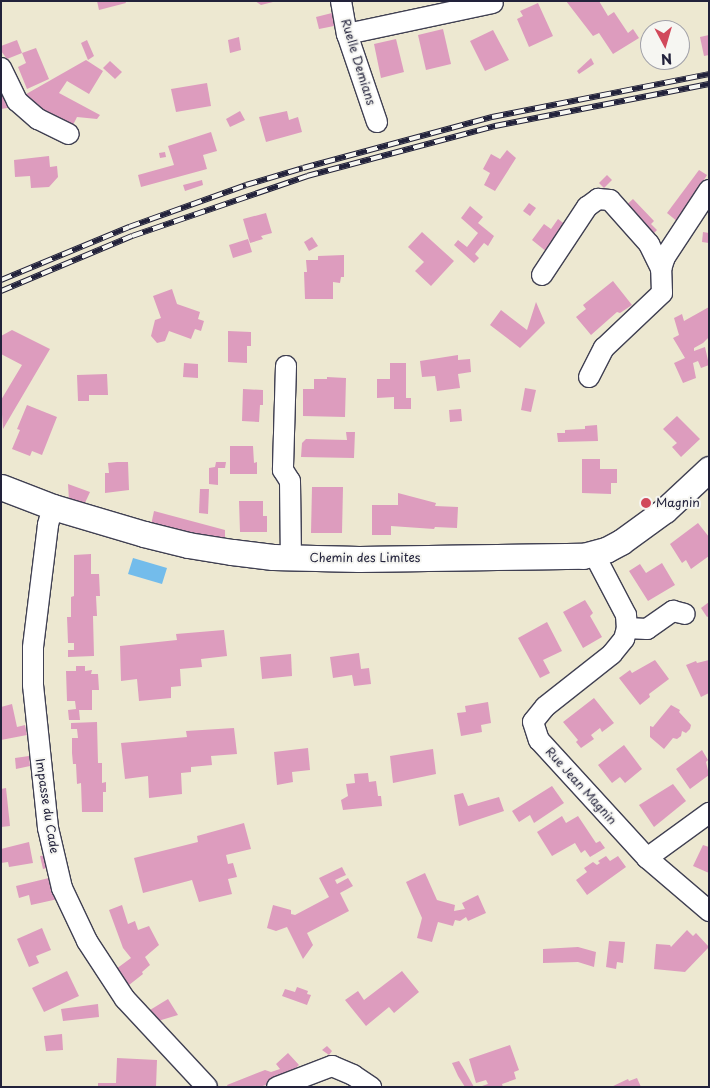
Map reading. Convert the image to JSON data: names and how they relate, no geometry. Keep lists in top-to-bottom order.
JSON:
{
  "streets": {
    "street": [
      "Ruelle Demians",
      "Chemin des Limites",
      "Rue Jean Magnin",
      "Impasse du Cade"
    ]
  },
  "crossings": [
    ["Chemin des Limites", "Impasse du Cade"]
  ],
  "places": ["Magnin"],
  "north": "bottom"
}
